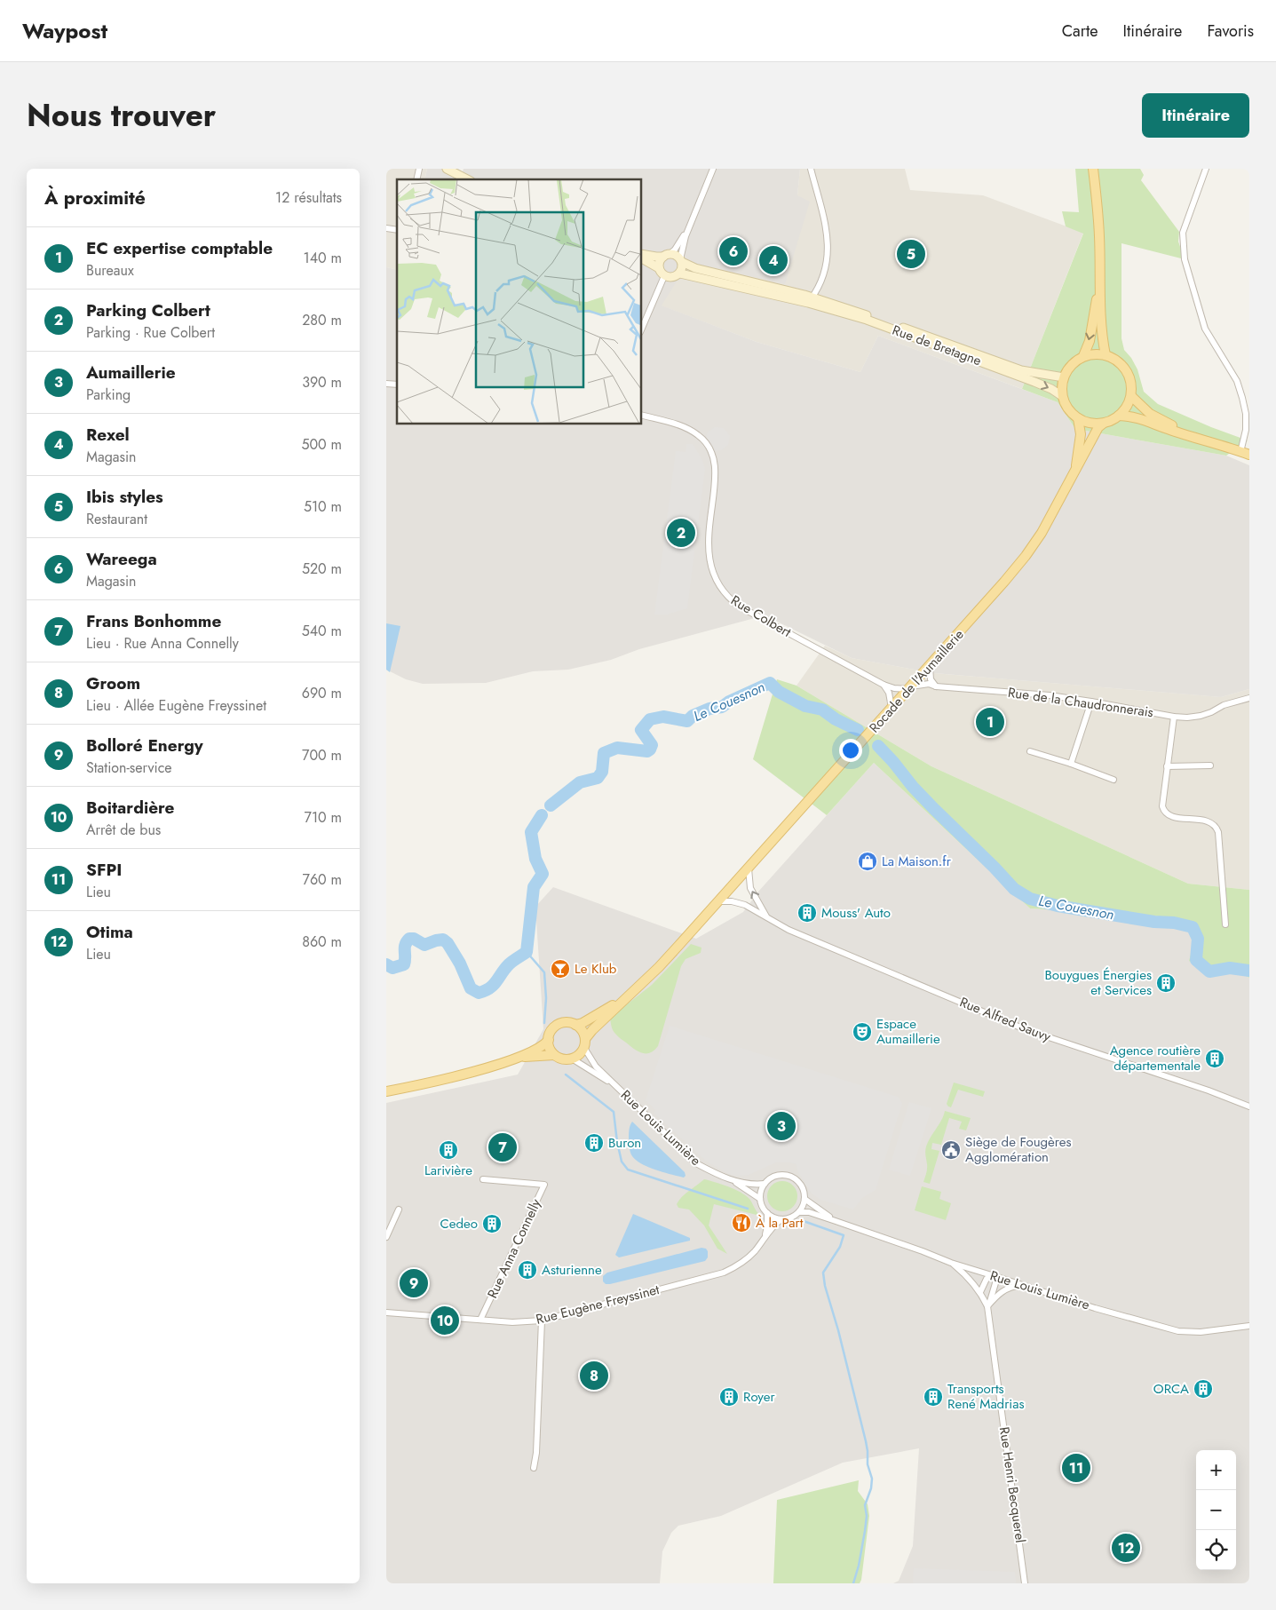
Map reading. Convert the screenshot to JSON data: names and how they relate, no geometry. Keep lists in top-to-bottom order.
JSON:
{
  "streets": {
    "main road": ["Rue de Bretagne", "Rocade de l'Aumaillerie"],
    "street": [
      "Rue Colbert",
      "Rue de la Chaudronnerais",
      "Rue Alfred Sauvy",
      "Rue Louis Lumière",
      "Rue Anna Connelly",
      "Rue Eugène Freyssinet",
      "Rue Henri Becquerel"
    ]
  },
  "crossings": [
    ["Rue de Bretagne", "Rocade de l'Aumaillerie"],
    ["Rue Colbert", "Rocade de l'Aumaillerie"],
    ["Rue Colbert", "Rue de la Chaudronnerais"],
    ["Rocade de l'Aumaillerie", "Rue de la Chaudronnerais"],
    ["Rocade de l'Aumaillerie", "Rue Alfred Sauvy"],
    ["Rocade de l'Aumaillerie", "Rue Louis Lumière"],
    ["Rue Louis Lumière", "Rue Eugène Freyssinet"],
    ["Rue Louis Lumière", "Rue Henri Becquerel"],
    ["Rue Anna Connelly", "Rue Eugène Freyssinet"]
  ],
  "water": ["Le Couesnon"],
  "places": {
    "shop": ["La Maison.fr"],
    "building": [
      "Mouss' Auto",
      "Bouygues Énergies et Services",
      "Agence routière départementale",
      "Buron",
      "Larivière",
      "Cedeo",
      "Asturienne",
      "ORCA",
      "Royer",
      "Transports René Madrias"
    ],
    "bar": ["Le Klub"],
    "theatre": ["Espace Aumaillerie"],
    "public building": ["Siège de Fougères Agglomération"],
    "restaurant": ["À la Part"]
  },
  "page": {
    "header": "Waypost",
    "nav": ["Carte", "Itinéraire", "Favoris"],
    "title": "Nous trouver",
    "buttons": "Itinéraire",
    "heading": ["À proximité", "12 résultats"],
    "list": [
      {
        "mark": "1",
        "name": "EC expertise comptable",
        "note": "Bureaux",
        "value": "140 m"
      },
      {
        "mark": "2",
        "name": "Parking Colbert",
        "note": "Parking · Rue Colbert",
        "value": "280 m"
      },
      {
        "mark": "3",
        "name": "Aumaillerie",
        "note": "Parking",
        "value": "390 m"
      },
      {
        "mark": "4",
        "name": "Rexel",
        "note": "Magasin",
        "value": "500 m"
      },
      {
        "mark": "5",
        "name": "Ibis styles",
        "note": "Restaurant",
        "value": "510 m"
      },
      {
        "mark": "6",
        "name": "Wareega",
        "note": "Magasin",
        "value": "520 m"
      },
      {
        "mark": "7",
        "name": "Frans Bonhomme",
        "note": "Lieu · Rue Anna Connelly",
        "value": "540 m"
      },
      {
        "mark": "8",
        "name": "Groom",
        "note": "Lieu · Allée Eugène Freyssinet",
        "value": "690 m"
      },
      {
        "mark": "9",
        "name": "Bolloré Energy",
        "note": "Station-service",
        "value": "700 m"
      },
      {
        "mark": "10",
        "name": "Boitardière",
        "note": "Arrêt de bus",
        "value": "710 m"
      },
      {
        "mark": "11",
        "name": "SFPI",
        "note": "Lieu",
        "value": "760 m"
      },
      {
        "mark": "12",
        "name": "Otima",
        "note": "Lieu",
        "value": "860 m"
      }
    ],
    "pins": [
      "6",
      "5",
      "4",
      "2",
      "1",
      "3",
      "7",
      "9",
      "10",
      "8",
      "11",
      "12"
    ],
    "map_buttons": ["+", "−"]
  }
}
